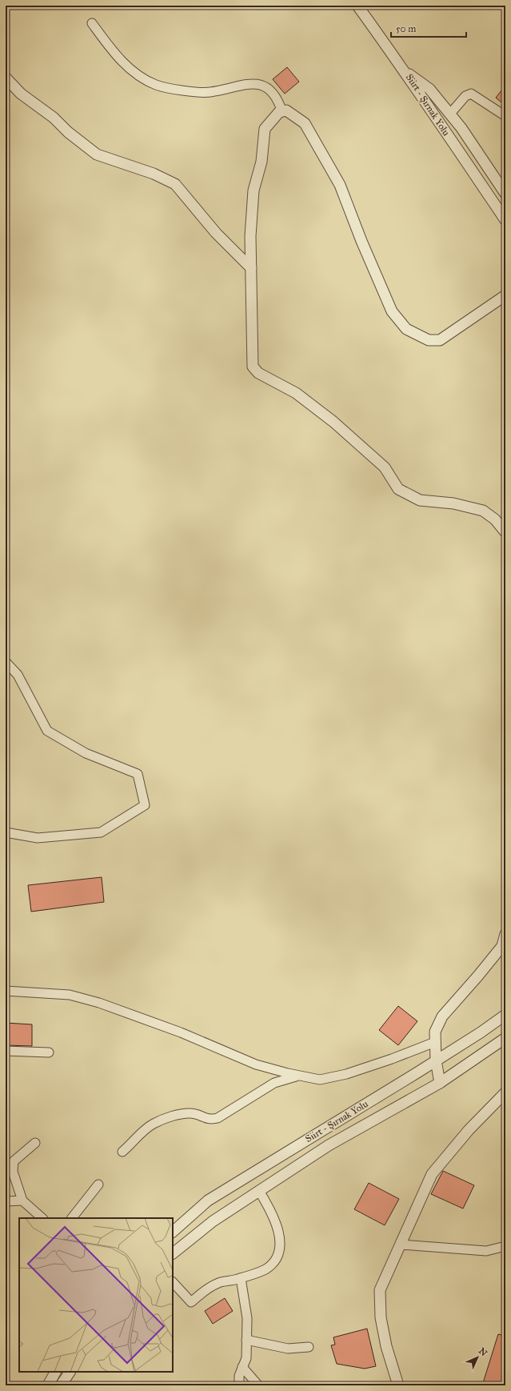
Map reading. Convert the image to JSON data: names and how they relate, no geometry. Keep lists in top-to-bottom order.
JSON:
{
  "streets": {
    "street": ["Siirt - Şırnak Yolu"]
  },
  "scale_bar": "50 m",
  "north": "top right"
}
